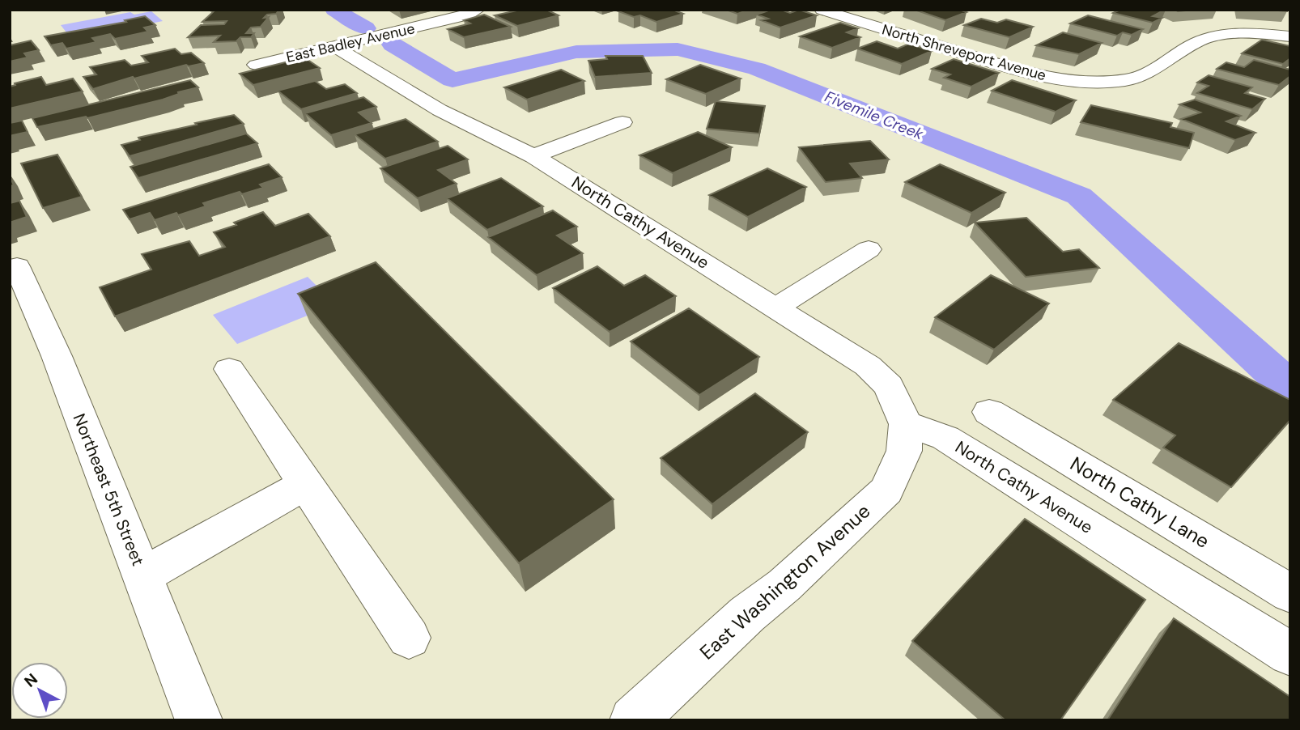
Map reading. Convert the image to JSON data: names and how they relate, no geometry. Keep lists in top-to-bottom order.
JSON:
{
  "streets": {
    "street": [
      "East Badley Avenue",
      "North Shreveport Avenue",
      "North Cathy Avenue",
      "Northeast 5th Street",
      "North Cathy Lane",
      "East Washington Avenue"
    ]
  },
  "crossings": [
    ["East Badley Avenue", "North Cathy Avenue"],
    ["North Cathy Avenue", "East Washington Avenue"]
  ],
  "water": ["Fivemile Creek"],
  "north": "top left"
}
